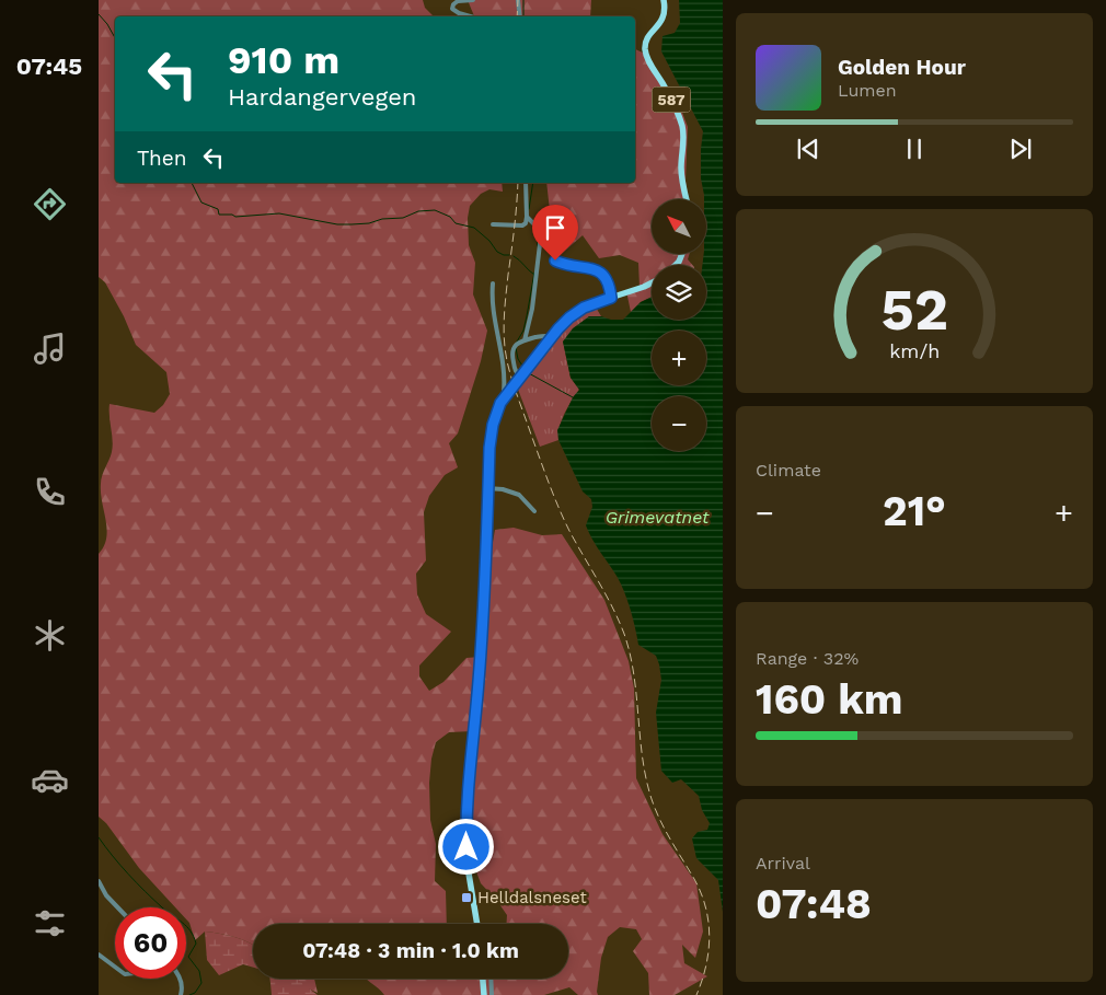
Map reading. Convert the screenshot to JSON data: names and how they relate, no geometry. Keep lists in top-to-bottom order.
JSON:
{
  "streets": {
    "main road": ["587"]
  },
  "water": ["Grimevatnet"],
  "places": {
    "transit": ["Helldalsneset"]
  },
  "north": "top left",
  "page": {
    "tabs": "07:45",
    "turn": ["910 m", "Hardangervegen"],
    "song": ["Golden Hour", "Lumen"],
    "then": "Then",
    "map_buttons": ["+", "−"],
    "tile": [
      "Climate",
      ["Range · 32%", "160 km"],
      ["Arrival", "07:48"]
    ],
    "heat": ["−", "21°", "+"],
    "limit": "60",
    "trip": "07:48 · 3 min · 1.0 km",
    "gauge": ["52", "km/h"]
  }
}
